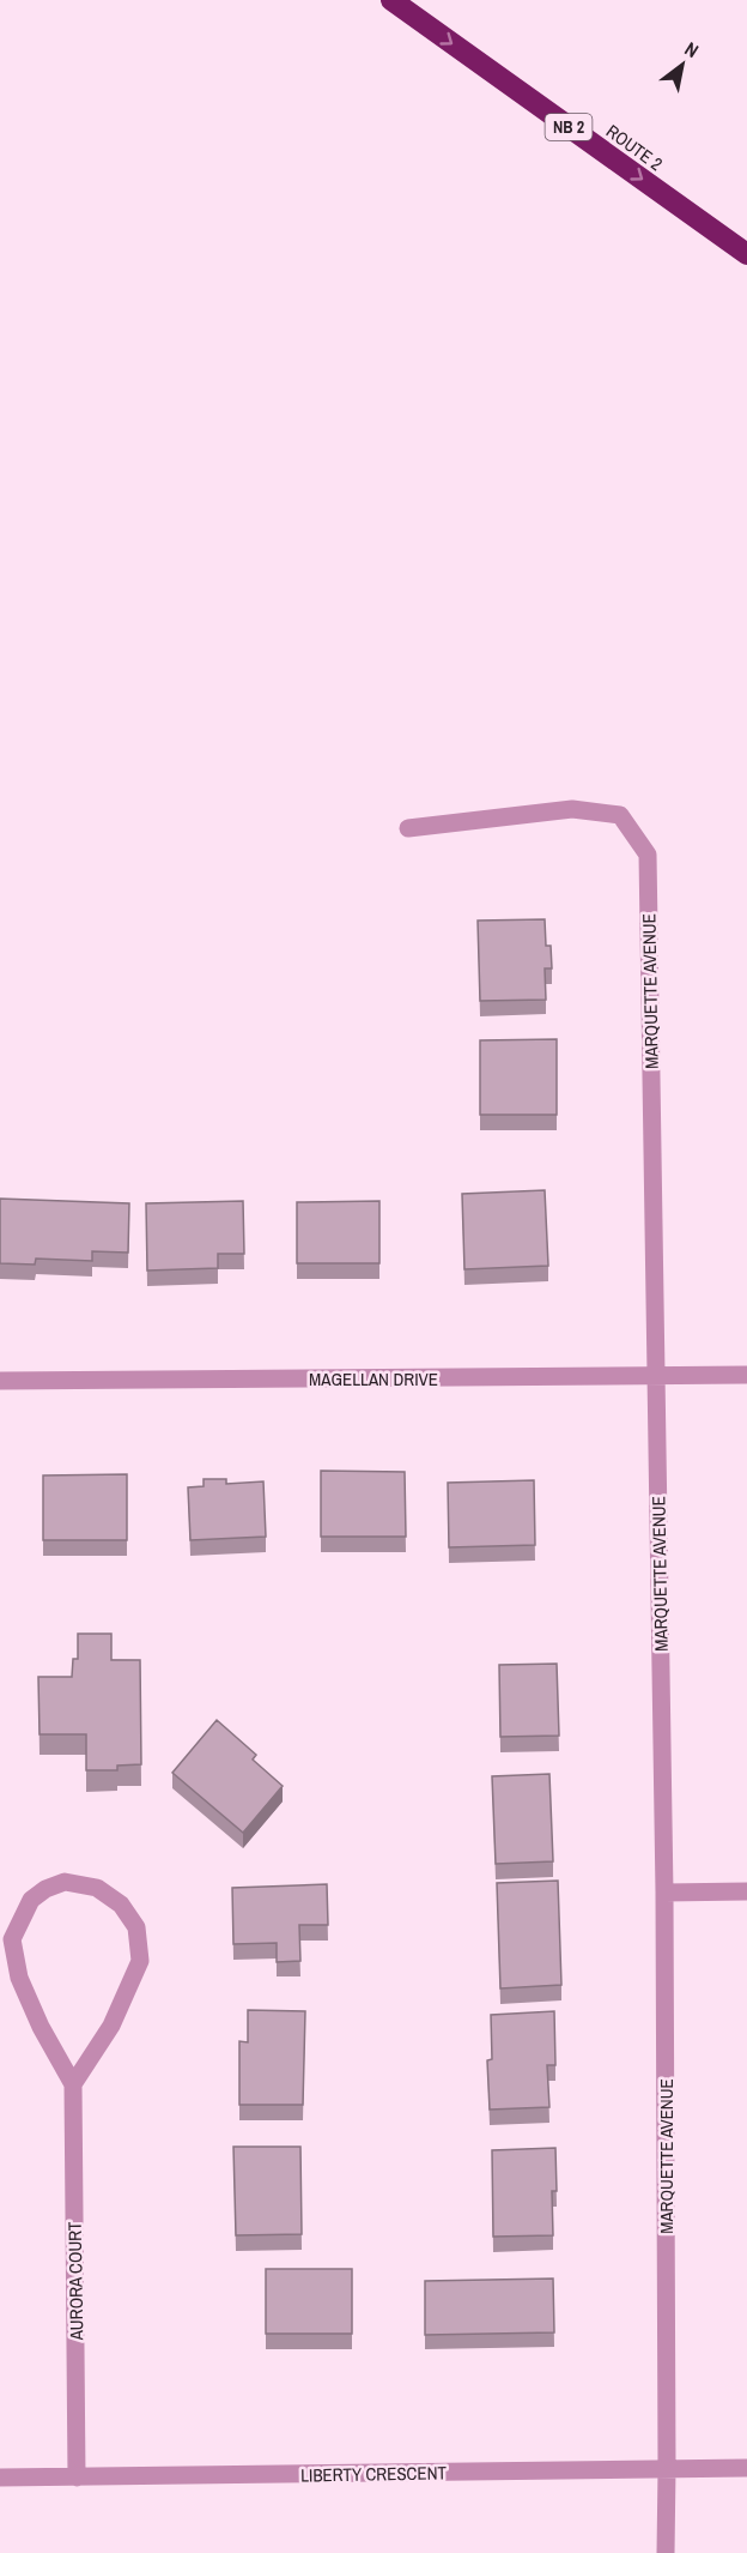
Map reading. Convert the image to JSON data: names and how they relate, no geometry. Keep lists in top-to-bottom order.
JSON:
{
  "streets": {
    "highway": ["NB 2", "ROUTE 2"],
    "street": [
      "MARQUETTE AVENUE",
      "MAGELLAN DRIVE",
      "AURORA COURT",
      "LIBERTY CRESCENT"
    ]
  },
  "crossings": [
    ["MARQUETTE AVENUE", "MAGELLAN DRIVE"],
    ["MARQUETTE AVENUE", "LIBERTY CRESCENT"],
    ["AURORA COURT", "LIBERTY CRESCENT"]
  ],
  "one_way": ["ROUTE 2"],
  "north": "top right"
}
